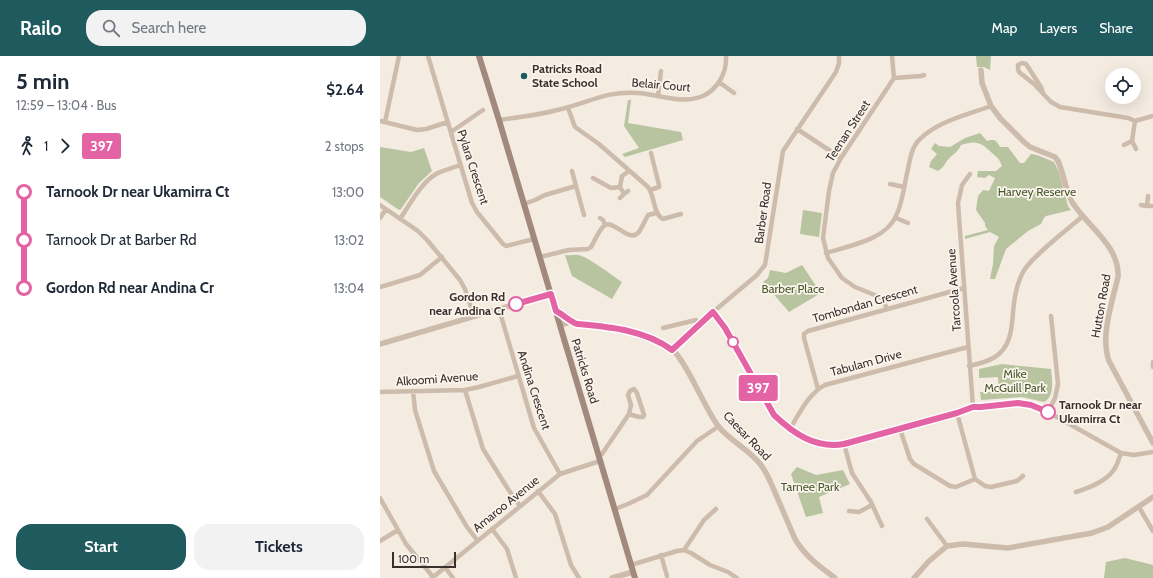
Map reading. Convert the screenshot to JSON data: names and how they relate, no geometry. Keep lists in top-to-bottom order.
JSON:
{
  "streets": {
    "main road": ["Patricks Road"],
    "street": [
      "Belair Court",
      "Teenan Street",
      "Pylara Crescent",
      "Barber Road",
      "Tarcoola Avenue",
      "Tombondan Crescent",
      "Hutton Road",
      "Tabulam Drive",
      "Alkoomi Avenue",
      "Andina Crescent",
      "Caesar Road",
      "Amaroo Avenue"
    ]
  },
  "crossings": [
    ["Belair Court", "Patricks Road"],
    ["Teenan Street", "Tombondan Crescent"],
    ["Pylara Crescent", "Patricks Road"],
    ["Barber Road", "Caesar Road"],
    ["Tarcoola Avenue", "Tombondan Crescent"],
    ["Tarcoola Avenue", "Tabulam Drive"],
    ["Tombondan Crescent", "Tabulam Drive"],
    ["Patricks Road", "Caesar Road"],
    ["Patricks Road", "Amaroo Avenue"],
    ["Alkoomi Avenue", "Andina Crescent"],
    ["Andina Crescent", "Amaroo Avenue"]
  ],
  "parks": [
    "Harvey Reserve",
    "Barber Place",
    "Mike McGuill Park",
    "Tarnee Park"
  ],
  "places": ["Patricks Road State School", "Gordon Rd near Andina Cr", "Tarnook Dr near Ukamirra Ct"],
  "lines": ["bus line 397"],
  "scale_bar": "100 m",
  "page": {
    "header": "Railo",
    "search": "Search here",
    "nav": ["Map", "Layers", "Share"],
    "heading": ["5 min", "12:59 – 13:04 · Bus", "$2.64"],
    "on_map": "397",
    "legs": ["1", "397", "2 stops"],
    "list": [
      {
        "name": "Tarnook Dr near Ukamirra Ct",
        "value": "13:00"
      },
      {
        "name": "Tarnook Dr at Barber Rd",
        "value": "13:02"
      },
      {
        "name": "Gordon Rd near Andina Cr",
        "value": "13:04"
      }
    ],
    "buttons": ["Start", "Tickets"],
    "scale": "100 m"
  }
}
